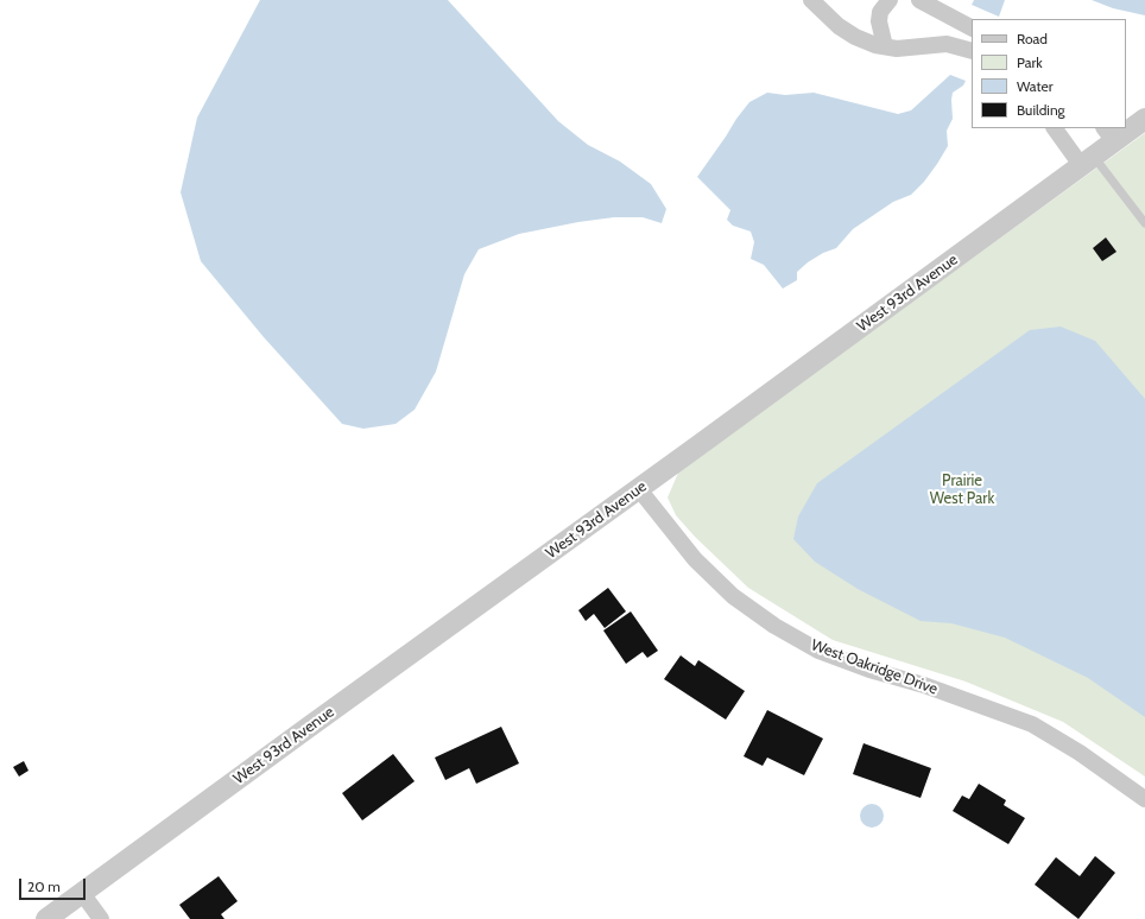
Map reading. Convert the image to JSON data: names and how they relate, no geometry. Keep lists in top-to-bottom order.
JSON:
{
  "streets": {
    "street": ["West 93rd Avenue", "West Oakridge Drive"]
  },
  "crossings": [
    ["West 93rd Avenue", "West Oakridge Drive"]
  ],
  "parks": ["Prairie West Park"],
  "legend": [
    "Road",
    "Park",
    "Water",
    "Building"
  ],
  "scale_bar": "20 m"
}
